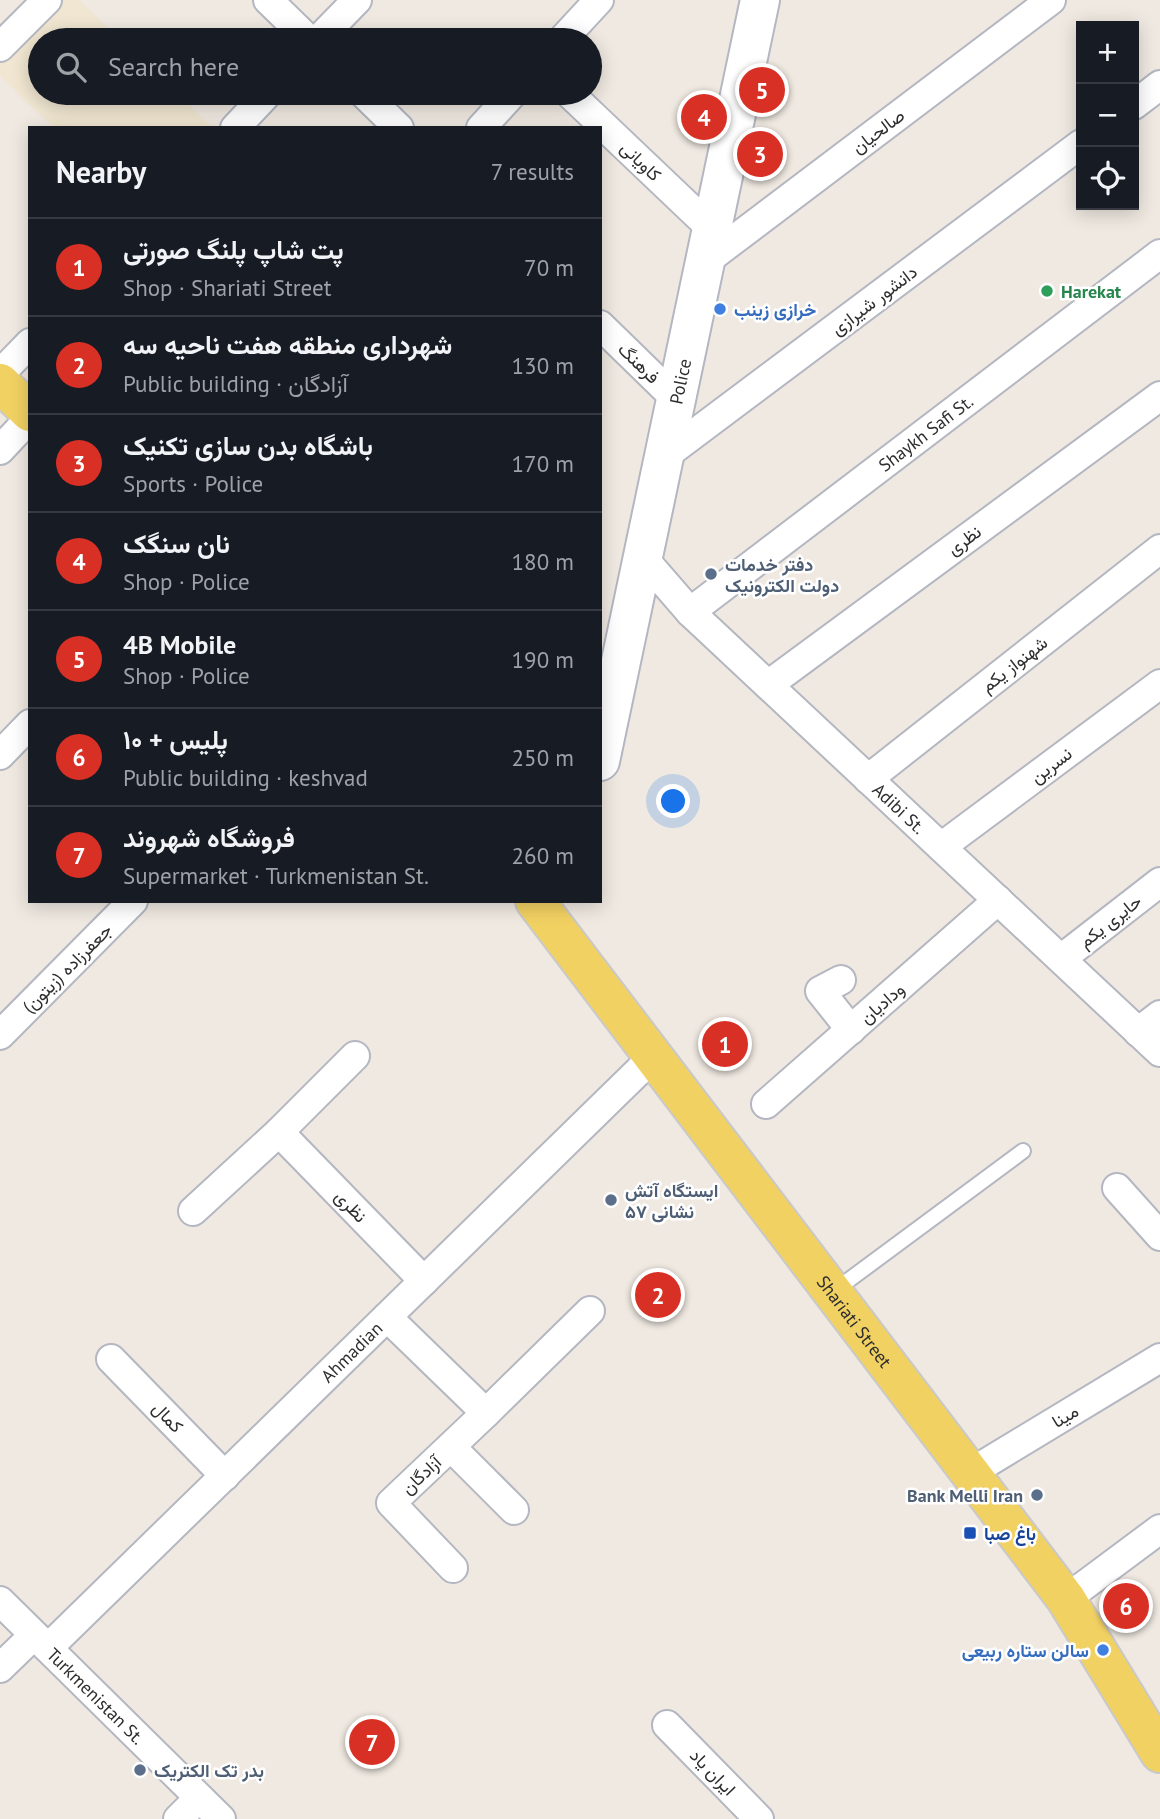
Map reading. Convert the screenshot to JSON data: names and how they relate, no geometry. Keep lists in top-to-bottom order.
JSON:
{
  "streets": {
    "main road": ["Police", "Shariati Street"],
    "street": [
      "صالحیان",
      "کاویانی",
      "دانشور شیرازی",
      "فرهنگ",
      "Shaykh Safi St.",
      "نظری",
      "شهنواز یکم",
      "نسرین",
      "Adibi St.",
      "حایری یکم",
      "جعفرزاده (زیتون)",
      "ودادیان",
      "Ahmadian",
      "مینا",
      "کمال",
      "آزادگان",
      "Turkmenistan St.",
      "ایران یاد"
    ]
  },
  "crossings": [
    ["صالحیان", "کاویانی"],
    ["صالحیان", "Police"],
    ["کاویانی", "Police"],
    ["دانشور شیرازی", "Police"],
    ["فرهنگ", "Police"],
    ["Police", "Adibi St."],
    ["Shaykh Safi St.", "Adibi St."],
    ["نظری", "Adibi St."],
    ["نظری", "Ahmadian"],
    ["شهنواز یکم", "Adibi St."],
    ["نسرین", "Adibi St."],
    ["Adibi St.", "حایری یکم"],
    ["Adibi St.", "ودادیان"],
    ["Shariati Street", "Ahmadian"],
    ["Shariati Street", "مینا"],
    ["Ahmadian", "کمال"],
    ["Ahmadian", "Turkmenistan St."]
  ],
  "places": {
    "other": [
      "Harekat",
      "خرازی زینب",
      "دفتر خدمات دولت الکترونیک",
      "ایستگاه آتش نشانی ۵۷",
      "Bank Melli Iran",
      "سالن ستاره ربیعی",
      "بدر تک الکتریک"
    ],
    "transit": ["باغ صبا"]
  },
  "page": {
    "map_buttons": ["+", "−"],
    "search": "Search here",
    "pins": [
      "5",
      "4",
      "3",
      "1",
      "2",
      "6",
      "7"
    ],
    "heading": ["Nearby", "7 results"],
    "list": [
      {
        "mark": "1",
        "name": "پت شاپ پلنگ صورتی",
        "note": "Shop · Shariati Street",
        "value": "70 m"
      },
      {
        "mark": "2",
        "name": "شهرداری منطقه هفت ناحیه سه",
        "note": "Public building · آزادگان",
        "value": "130 m"
      },
      {
        "mark": "3",
        "name": "باشگاه بدن سازی تکنیک",
        "note": "Sports · Police",
        "value": "170 m"
      },
      {
        "mark": "4",
        "name": "نان سنگک",
        "note": "Shop · Police",
        "value": "180 m"
      },
      {
        "mark": "5",
        "name": "4B Mobile",
        "note": "Shop · Police",
        "value": "190 m"
      },
      {
        "mark": "6",
        "name": "پلیس + ۱۰",
        "note": "Public building · keshvad",
        "value": "250 m"
      },
      {
        "mark": "7",
        "name": "فروشگاه شهروند",
        "note": "Supermarket · Turkmenistan St.",
        "value": "260 m"
      }
    ]
  }
}
